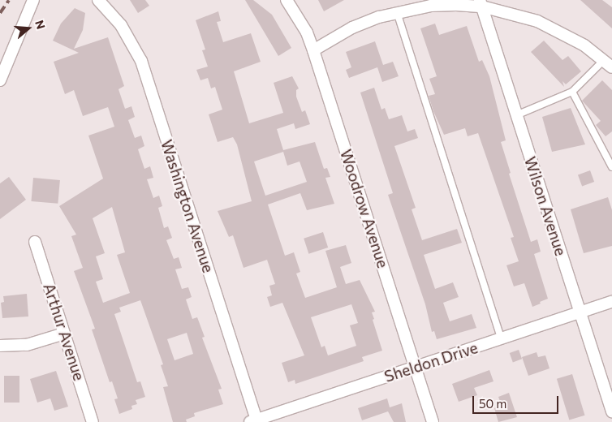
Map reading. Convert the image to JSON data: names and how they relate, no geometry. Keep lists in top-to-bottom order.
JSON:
{
  "streets": {
    "street": [
      "Washington Avenue",
      "Wilson Avenue",
      "Woodrow Avenue",
      "Arthur Avenue",
      "Sheldon Drive"
    ]
  },
  "crossings": [
    ["Washington Avenue", "Sheldon Drive"],
    ["Wilson Avenue", "Sheldon Drive"],
    ["Woodrow Avenue", "Sheldon Drive"]
  ],
  "scale_bar": "50 m",
  "north": "right"
}
